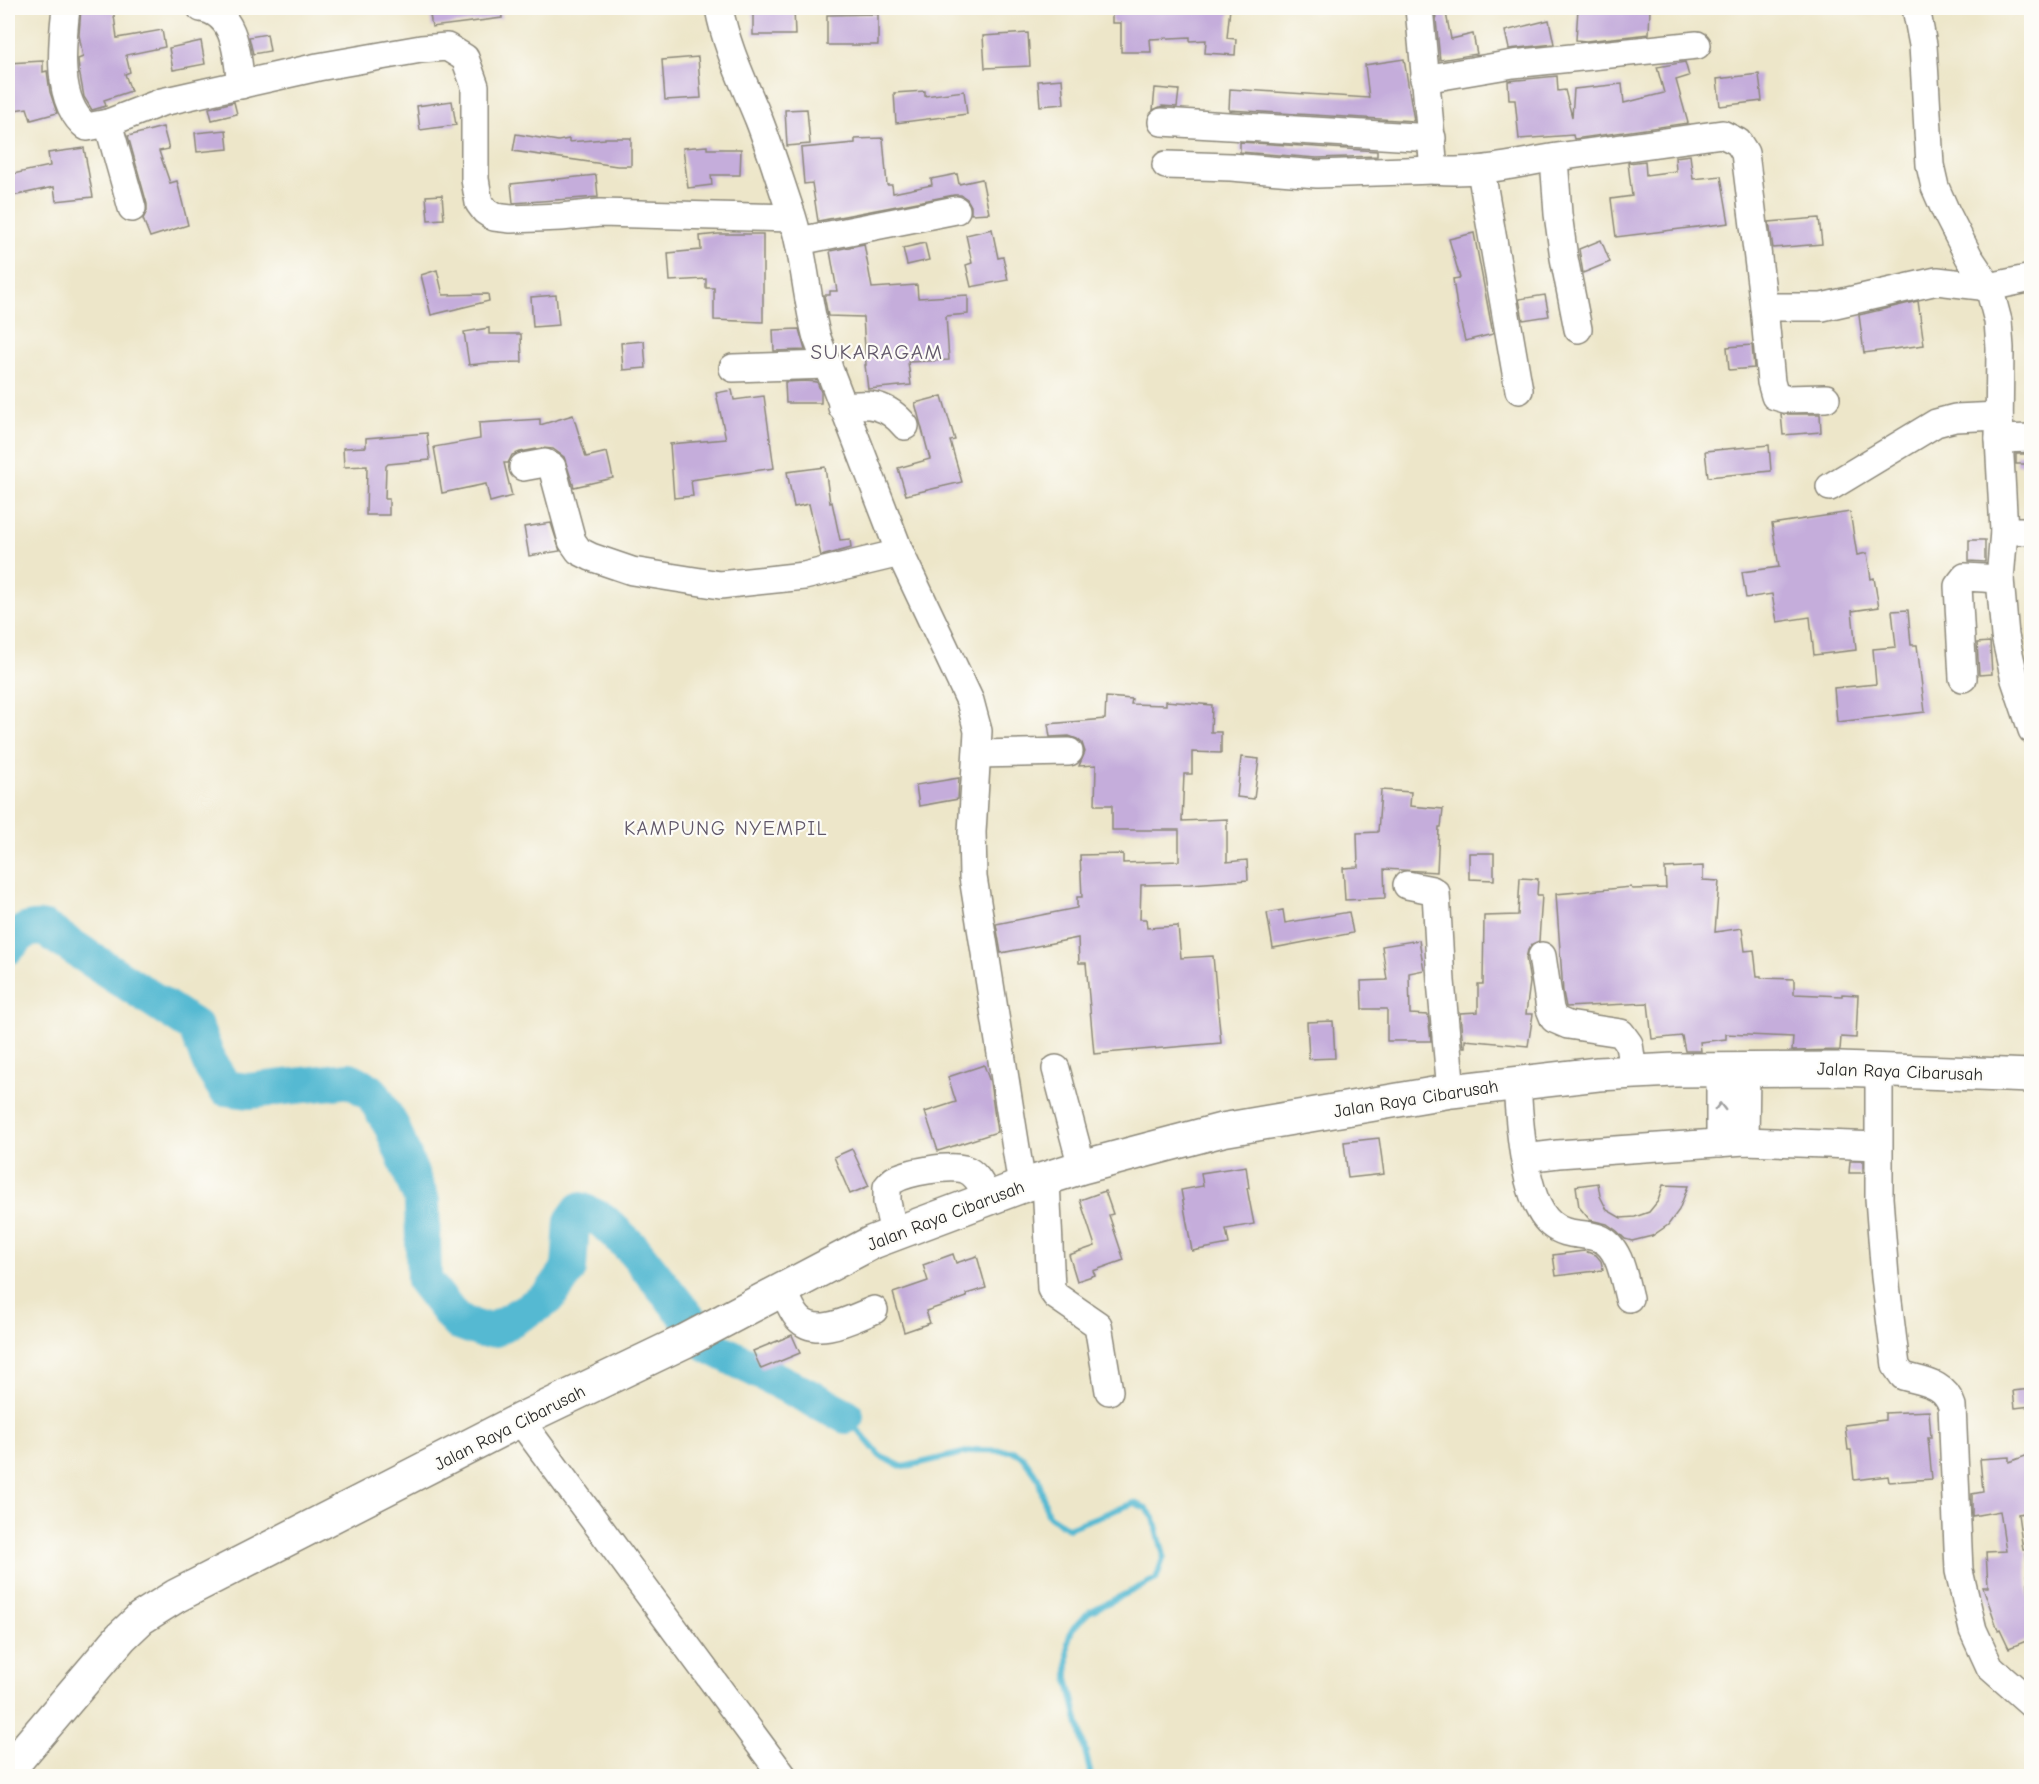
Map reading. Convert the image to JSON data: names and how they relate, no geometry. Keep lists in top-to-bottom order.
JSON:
{
  "streets": {
    "main road": ["Jalan Raya Cibarusah"]
  },
  "districts": ["SUKARAGAM", "KAMPUNG NYEMPIL"]
}
